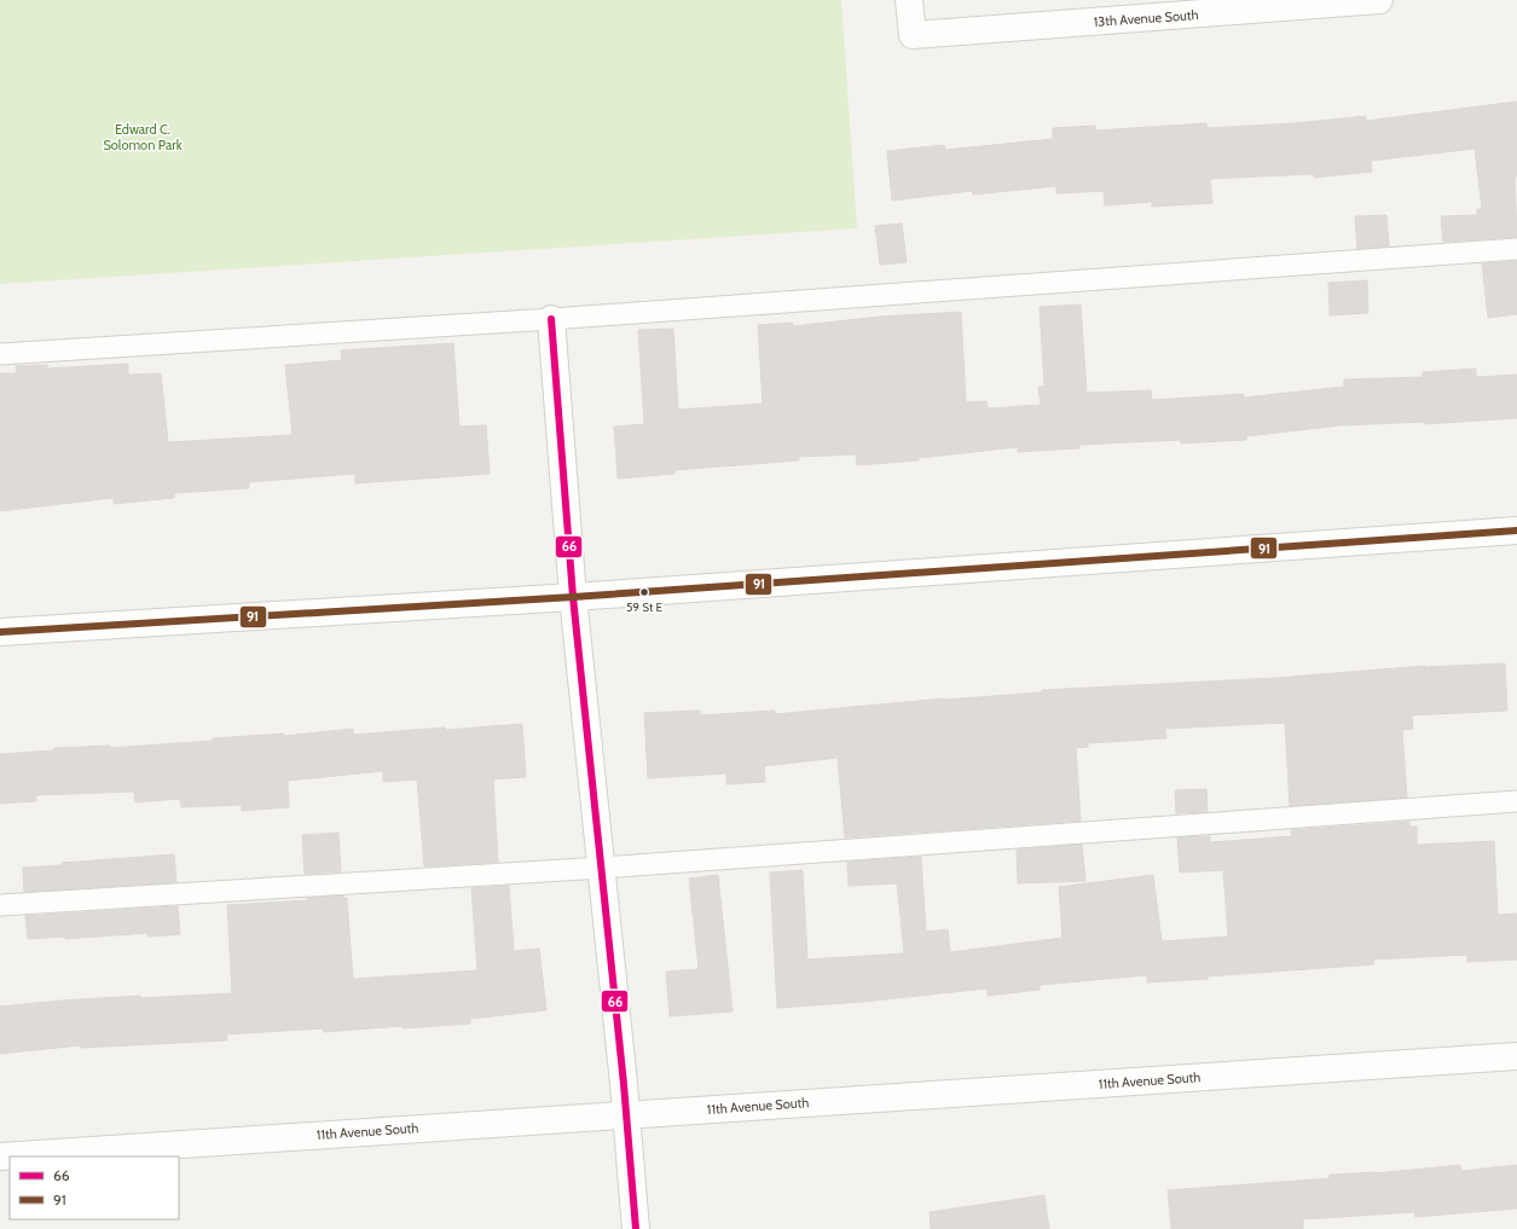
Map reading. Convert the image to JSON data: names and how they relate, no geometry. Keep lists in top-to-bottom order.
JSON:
{
  "streets": {
    "street": ["13th Avenue South", "11th Avenue South"]
  },
  "parks": ["Edward C. Solomon Park"],
  "places": ["59 St E"],
  "lines": ["transit line 66", "transit line 91"],
  "legend": ["66", "91"]
}
